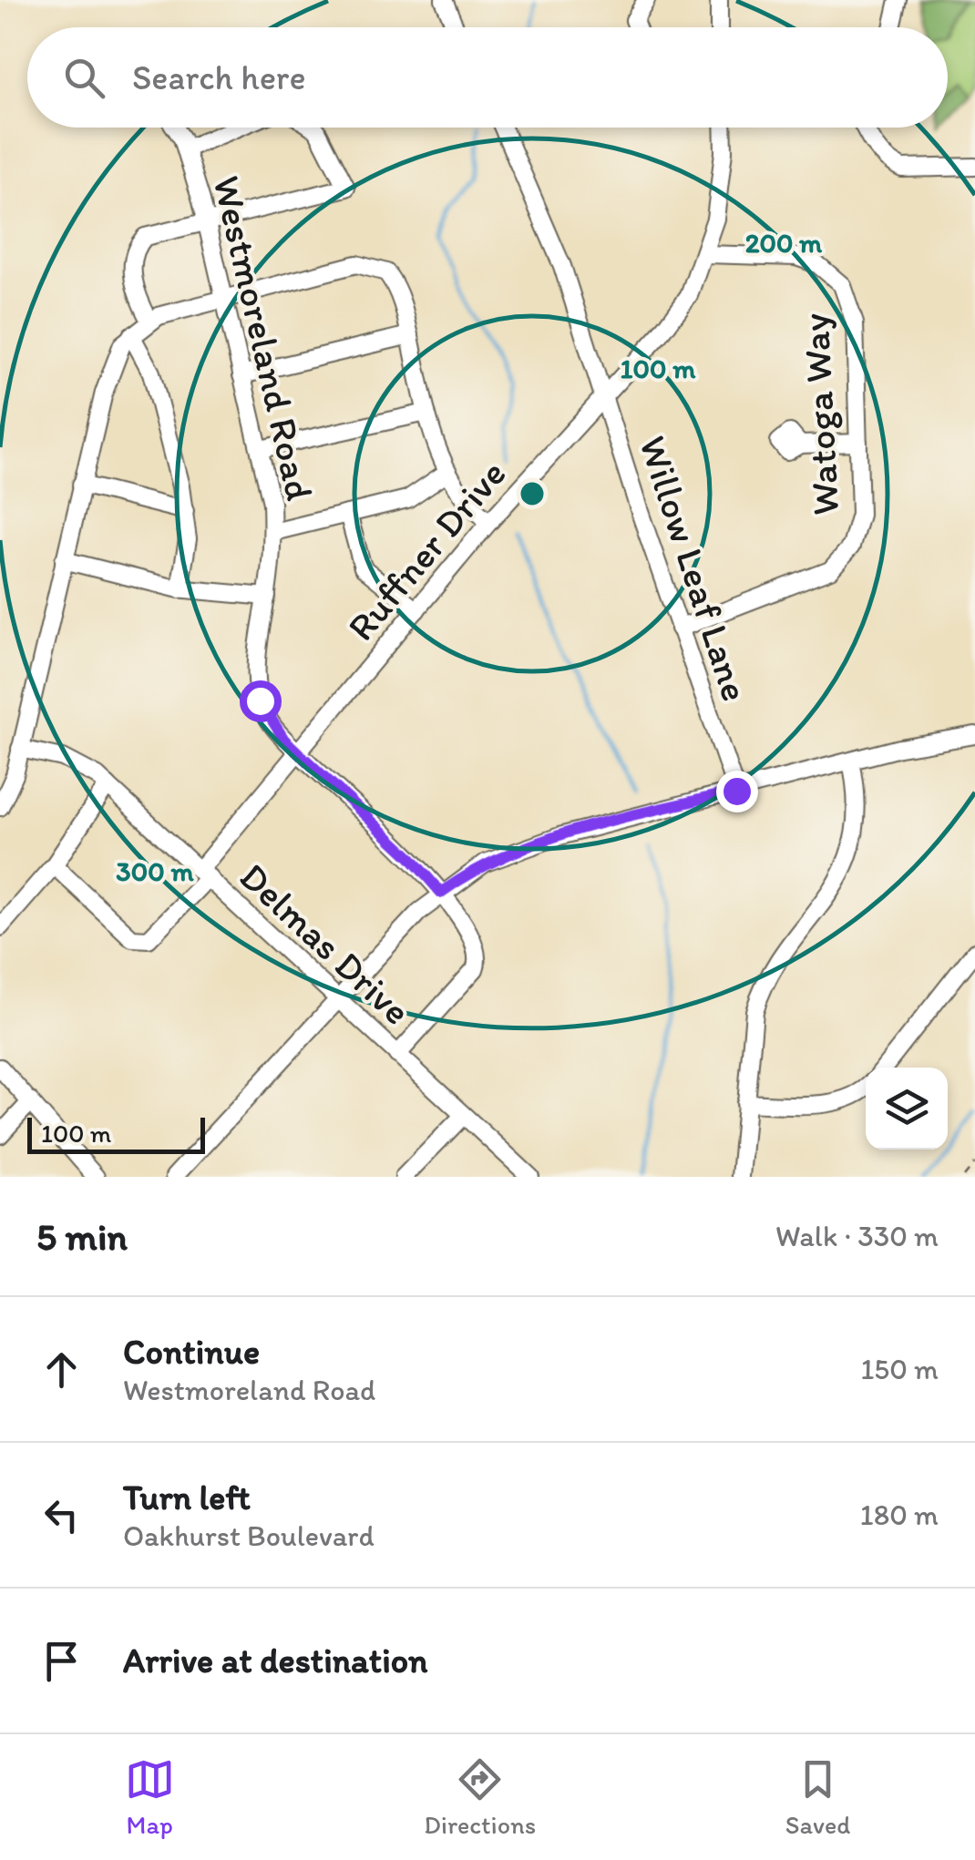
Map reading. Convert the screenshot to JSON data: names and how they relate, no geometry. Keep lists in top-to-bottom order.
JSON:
{
  "streets": {
    "street": [
      "Westmoreland Road",
      "Watoga Way",
      "Ruffner Drive",
      "Willow Leaf Lane",
      "Delmas Drive"
    ]
  },
  "crossings": [
    ["Westmoreland Road", "Ruffner Drive"],
    ["Westmoreland Road", "Delmas Drive"],
    ["Watoga Way", "Ruffner Drive"],
    ["Watoga Way", "Willow Leaf Lane"],
    ["Ruffner Drive", "Willow Leaf Lane"],
    ["Ruffner Drive", "Delmas Drive"]
  ],
  "scale_bar": "100 m",
  "page": {
    "search": "Search here",
    "scale": "100 m",
    "heading": ["5 min", "Walk · 330 m"],
    "list": [
      ["Continue", "Westmoreland Road", "150 m"],
      ["Turn left", "Oakhurst Boulevard", "180 m"],
      "Arrive at destination"
    ],
    "nav": ["Map", "Directions", "Saved"]
  },
  "rings": ["200 m", "100 m", "300 m"]
}
